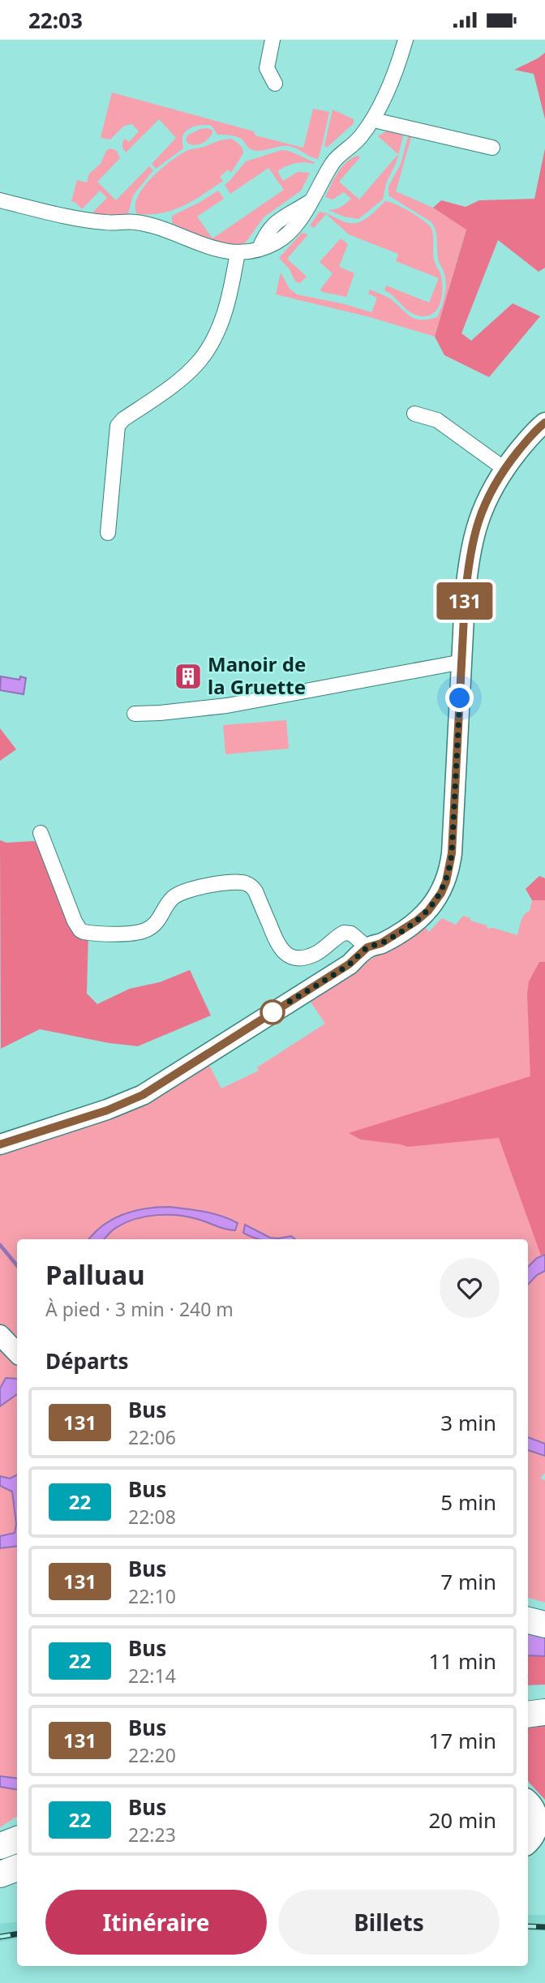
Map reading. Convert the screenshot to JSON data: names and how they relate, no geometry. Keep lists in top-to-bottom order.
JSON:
{
  "places": {
    "building": ["Manoir de la Gruette"]
  },
  "lines": ["bus line 131"],
  "page": {
    "status": "22:03",
    "on_map": "131",
    "heading": [
      ["Palluau", "À pied · 3 min · 240 m"],
      "Départs"
    ],
    "list": [
      {
        "mark": "131",
        "name": "Bus",
        "note": "22:06",
        "value": "3 min"
      },
      {
        "mark": "22",
        "name": "Bus",
        "note": "22:08",
        "value": "5 min"
      },
      {
        "mark": "131",
        "name": "Bus",
        "note": "22:10",
        "value": "7 min"
      },
      {
        "mark": "22",
        "name": "Bus",
        "note": "22:14",
        "value": "11 min"
      },
      {
        "mark": "131",
        "name": "Bus",
        "note": "22:20",
        "value": "17 min"
      },
      {
        "mark": "22",
        "name": "Bus",
        "note": "22:23",
        "value": "20 min"
      }
    ],
    "buttons": ["Itinéraire", "Billets"]
  }
}
